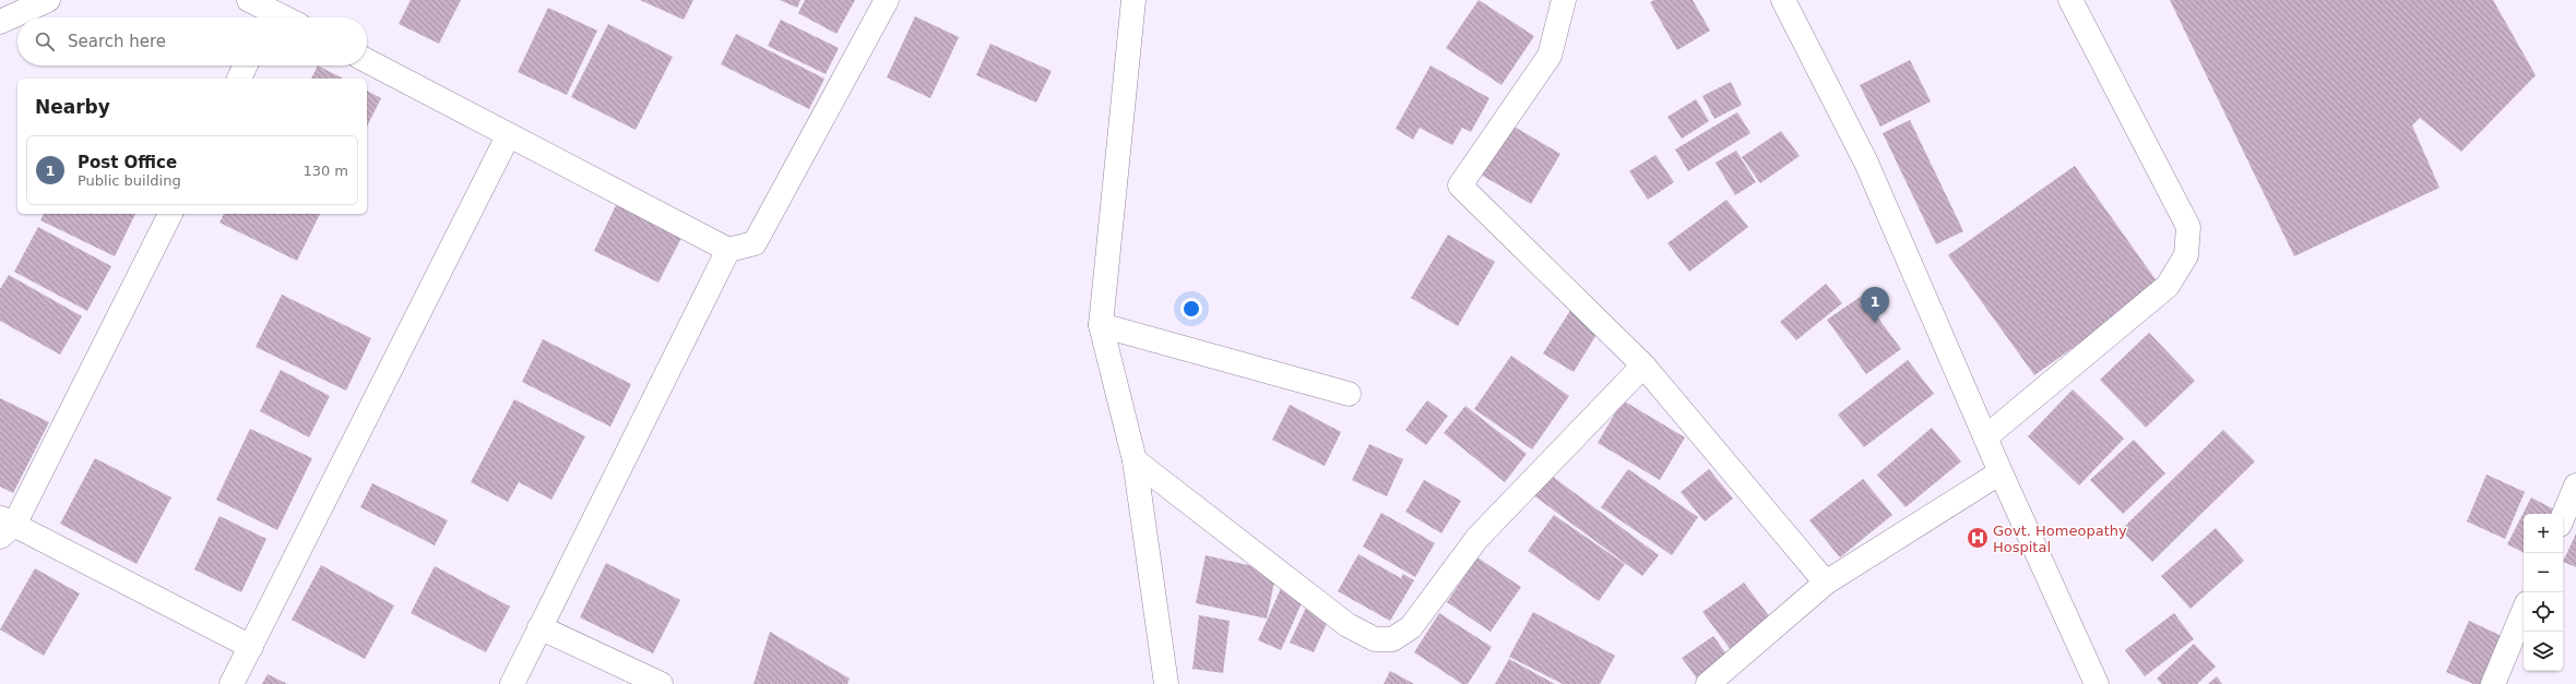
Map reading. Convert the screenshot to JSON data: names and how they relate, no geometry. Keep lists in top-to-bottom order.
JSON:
{
  "places": {
    "hospital": ["Govt. Homeopathy Hospital"]
  },
  "page": {
    "search": "Search here",
    "heading": "Nearby",
    "list": [
      {
        "mark": "1",
        "name": "Post Office",
        "note": "Public building",
        "value": "130 m"
      }
    ],
    "pins": "1",
    "map_buttons": ["+", "−"]
  }
}
